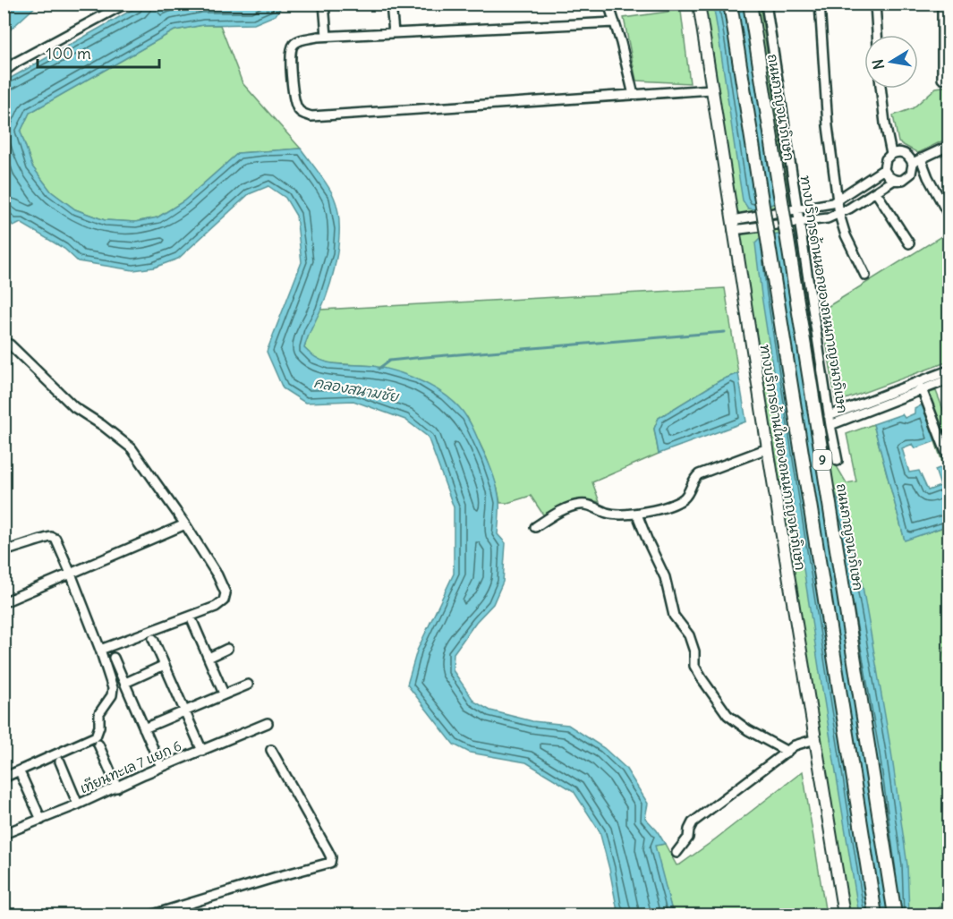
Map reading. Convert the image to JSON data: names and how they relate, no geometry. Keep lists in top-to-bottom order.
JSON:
{
  "streets": {
    "highway": ["ถนนกาญจนาภิเษก", "9"],
    "main road": ["ทางบริการด้านในของถนนกาญจนาภิเษก"],
    "street": ["ทางบริการด้านนอกของถนนกาญจนาภิเษก", "เทียนทะเล 7 แยก 6"]
  },
  "water": ["คลองสนามชัย"],
  "scale_bar": "100 m",
  "north": "left"
}
